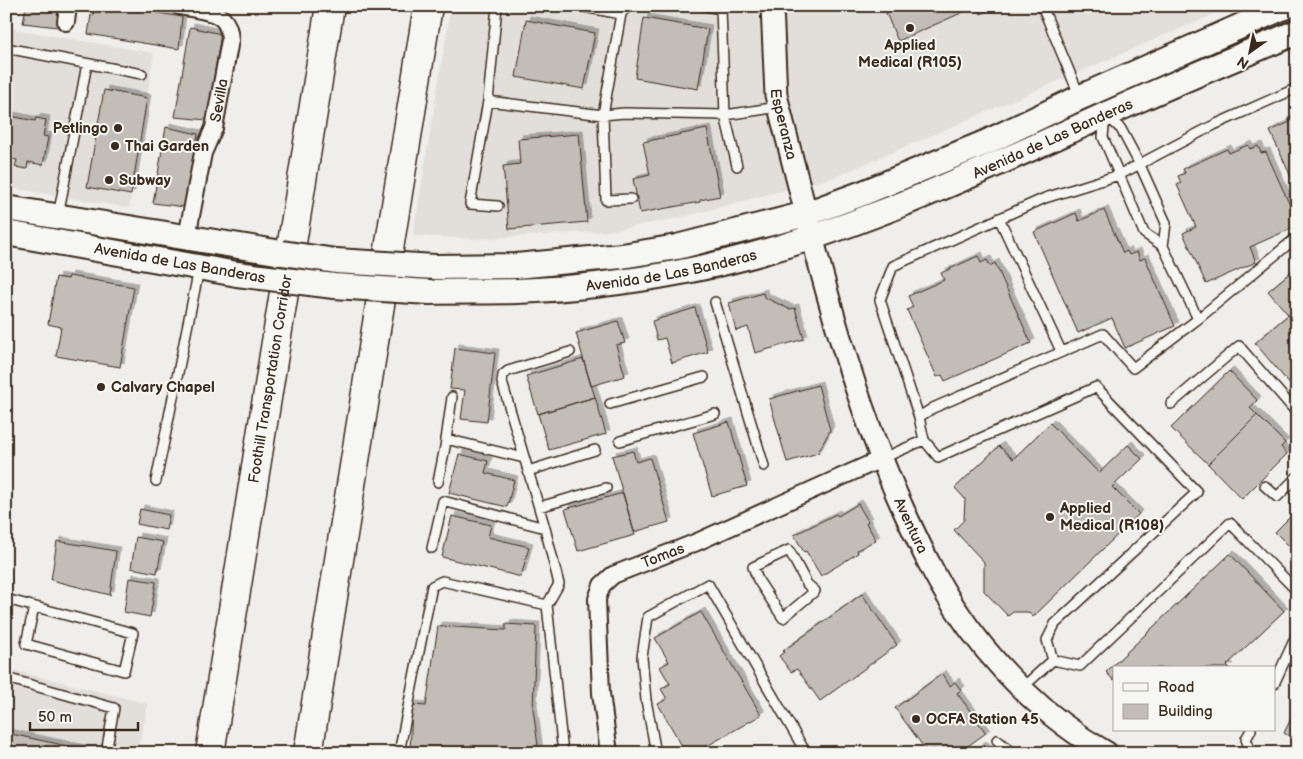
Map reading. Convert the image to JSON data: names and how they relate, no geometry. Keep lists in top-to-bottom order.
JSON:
{
  "streets": {
    "highway": ["Foothill Transportation Corridor"],
    "main road": ["Avenida de Las Banderas"],
    "street": [
      "Sevilla",
      "Esperanza",
      "Aventura",
      "Tomas"
    ]
  },
  "crossings": [
    ["Sevilla", "Avenida de Las Banderas"],
    ["Esperanza", "Avenida de Las Banderas"],
    ["Esperanza", "Aventura"],
    ["Avenida de Las Banderas", "Aventura"],
    ["Aventura", "Tomas"]
  ],
  "places": [
    "Applied Medical (R105)",
    "Petlingo",
    "Thai Garden",
    "Subway",
    "Calvary Chapel",
    "Applied Medical (R108)",
    "OCFA Station 45"
  ],
  "legend": ["Road", "Building"],
  "scale_bar": "50 m",
  "north": "bottom left"
}
